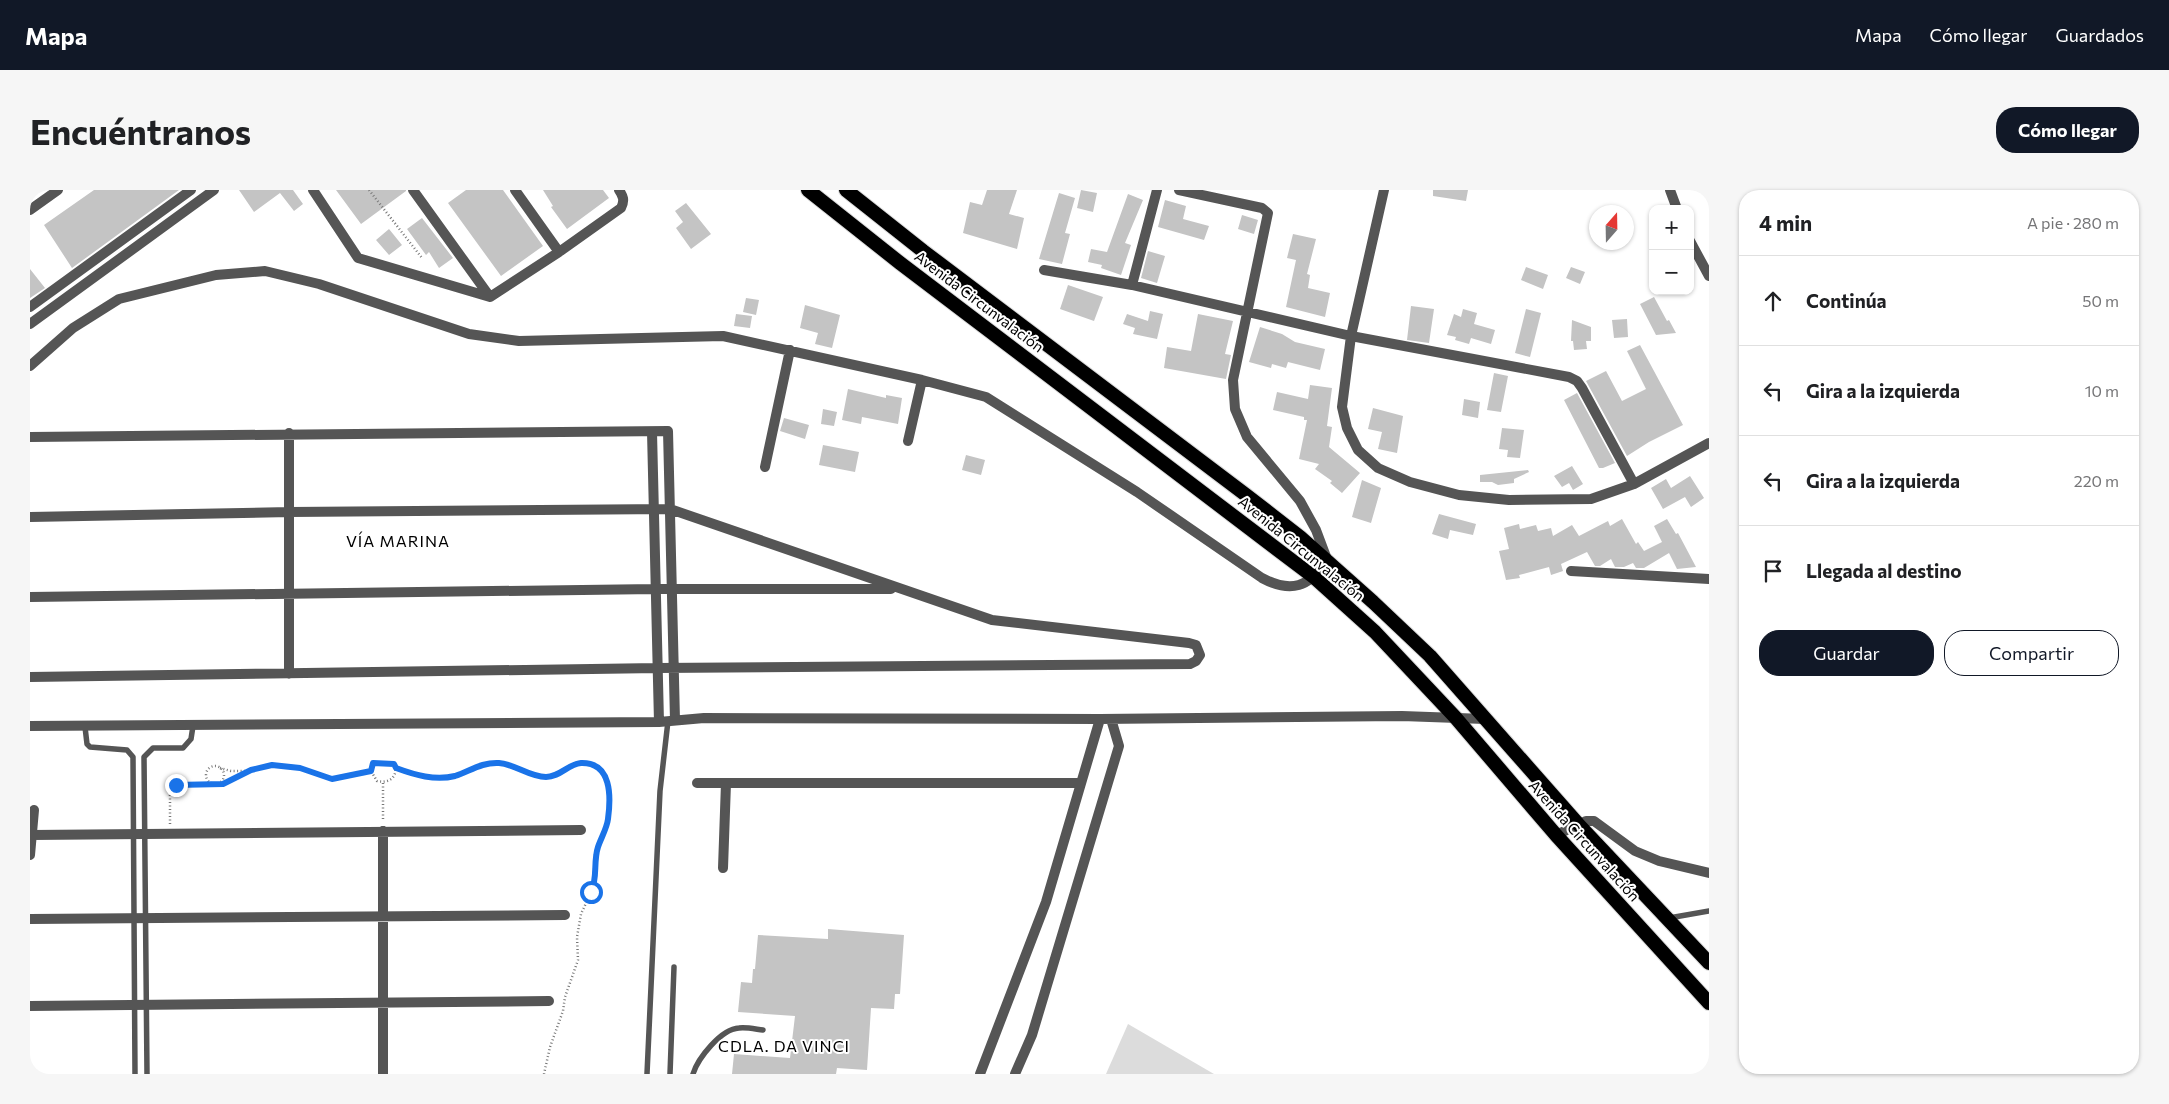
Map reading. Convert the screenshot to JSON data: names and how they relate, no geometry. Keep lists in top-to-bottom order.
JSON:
{
  "streets": {
    "highway": ["Avenida Circunvalación"]
  },
  "districts": ["VÍA MARINA", "CDLA. DA VINCI"],
  "north": "top",
  "page": {
    "header": "Mapa",
    "nav": ["Mapa", "Cómo llegar", "Guardados"],
    "buttons": [
      "Cómo llegar",
      ["Guardar", "Compartir"]
    ],
    "title": "Encuéntranos",
    "heading": ["4 min", "A pie · 280 m"],
    "map_buttons": ["+", "−"],
    "list": [
      ["Continúa", "50 m"],
      ["Gira a la izquierda", "10 m"],
      ["Gira a la izquierda", "220 m"],
      "Llegada al destino"
    ]
  }
}
